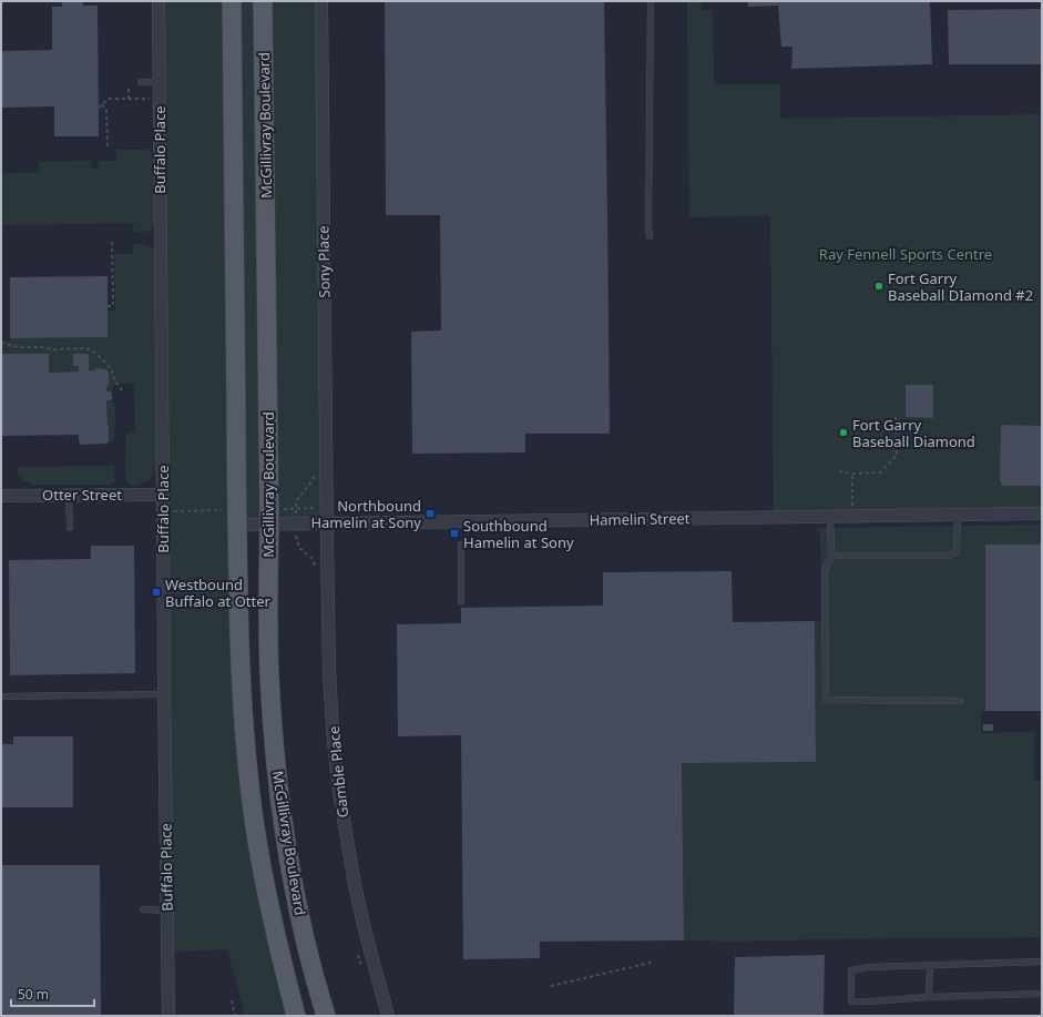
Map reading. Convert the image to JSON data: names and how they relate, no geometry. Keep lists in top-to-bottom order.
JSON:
{
  "streets": {
    "main road": ["McGillivray Boulevard"],
    "street": [
      "Buffalo Place",
      "Sony Place",
      "Otter Street",
      "Hamelin Street",
      "Gamble Place"
    ]
  },
  "crossings": [
    ["McGillivray Boulevard", "Hamelin Street"],
    ["Buffalo Place", "Otter Street"],
    ["Sony Place", "Hamelin Street"],
    ["Sony Place", "Gamble Place"],
    ["Hamelin Street", "Gamble Place"]
  ],
  "parks": ["Ray Fennell Sports Centre"],
  "places": {
    "other": ["Fort Garry Baseball DIamond #2", "Fort Garry Baseball Diamond"],
    "transit": ["Northbound Hamelin at Sony", "Southbound Hamelin at Sony", "Westbound Buffalo at Otter"]
  },
  "scale_bar": "50 m"
}
